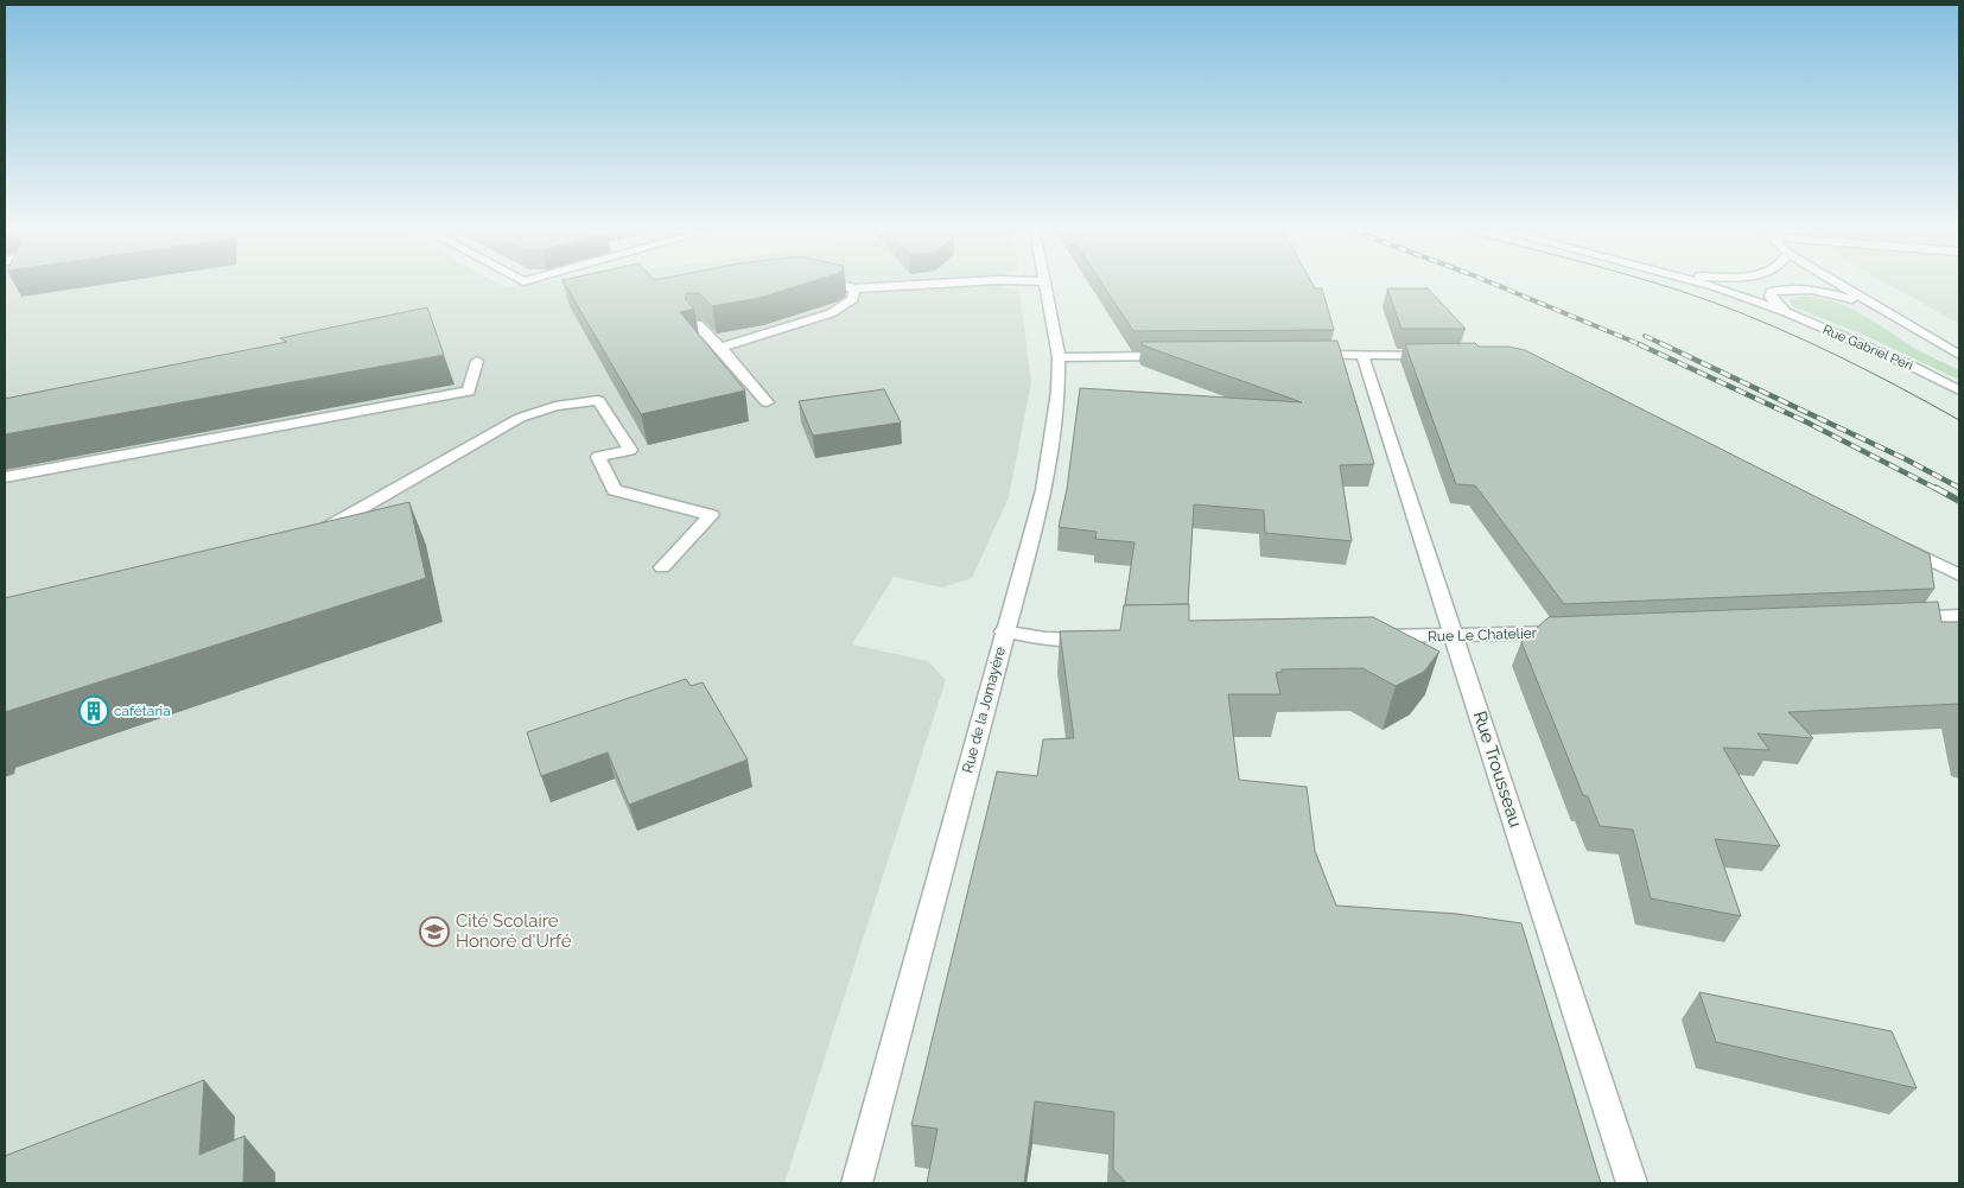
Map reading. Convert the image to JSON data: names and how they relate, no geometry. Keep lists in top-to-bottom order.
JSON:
{
  "streets": {
    "street": [
      "Rue Gabriel Péri",
      "Rue Le Chatelier",
      "Rue de la Jomayère",
      "Rue Trousseau"
    ]
  },
  "crossings": [
    ["Rue Le Chatelier", "Rue Trousseau"]
  ],
  "places": {
    "building": ["cafétaria"],
    "school or university": ["Cité Scolaire Honoré d'Urfé"]
  }
}
